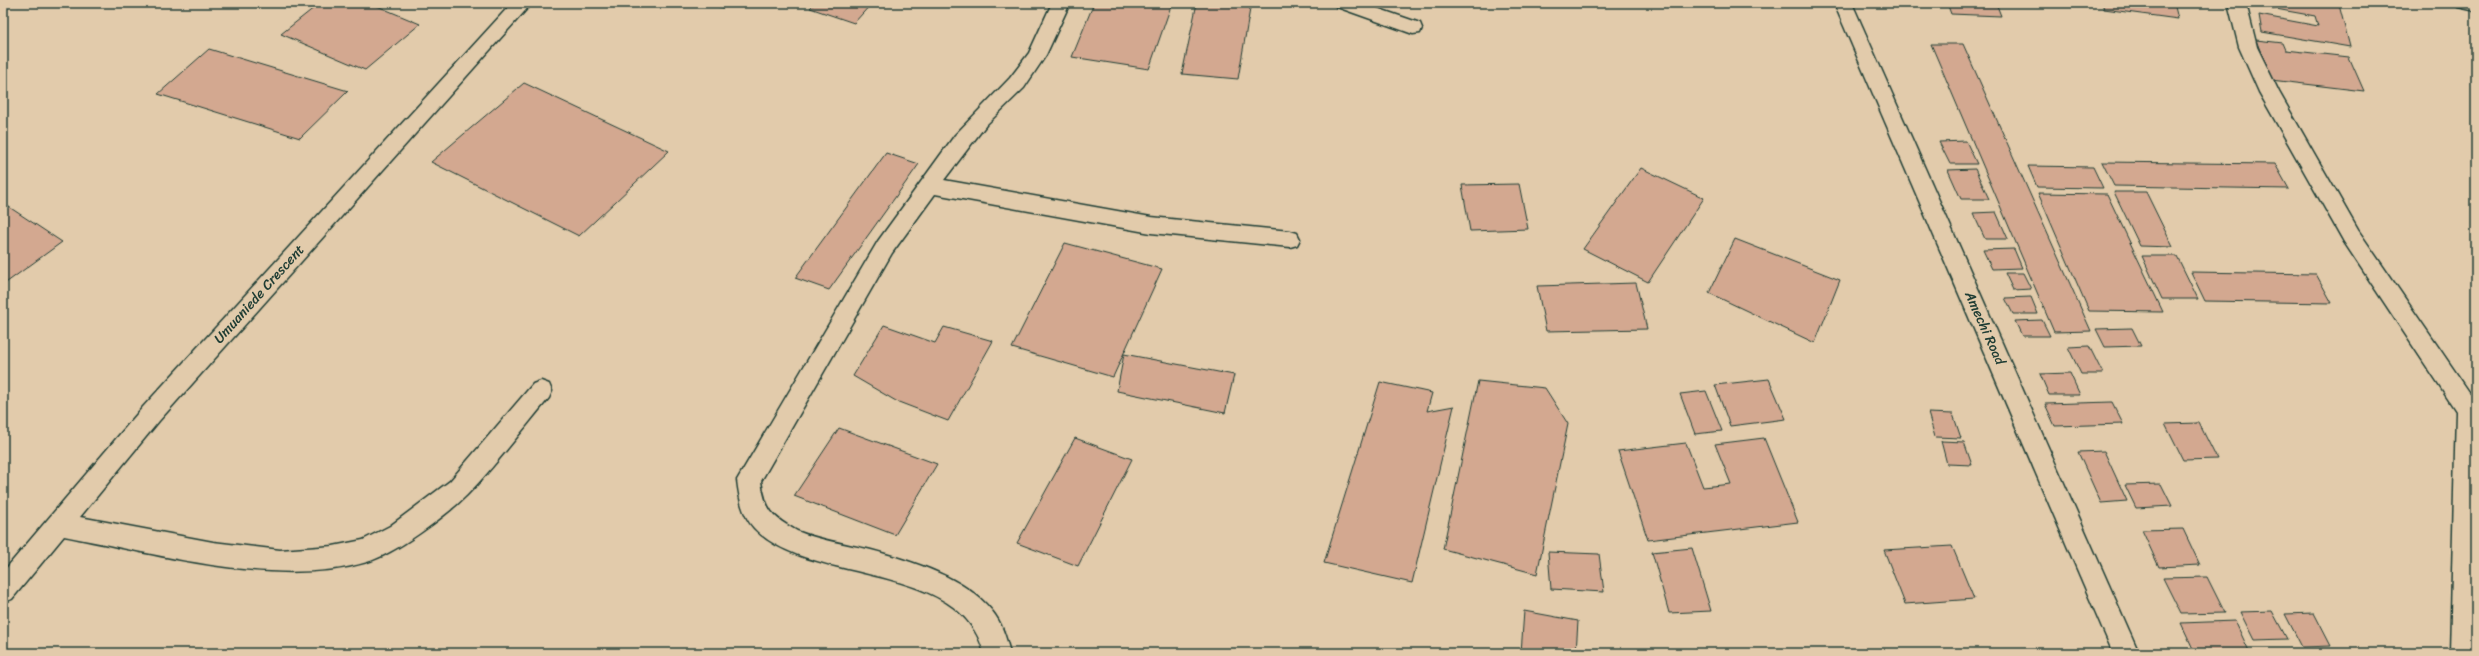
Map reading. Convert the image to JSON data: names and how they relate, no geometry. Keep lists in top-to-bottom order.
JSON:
{
  "streets": {
    "street": ["Umuaniede Crescent", "Amechi Road"]
  }
}
